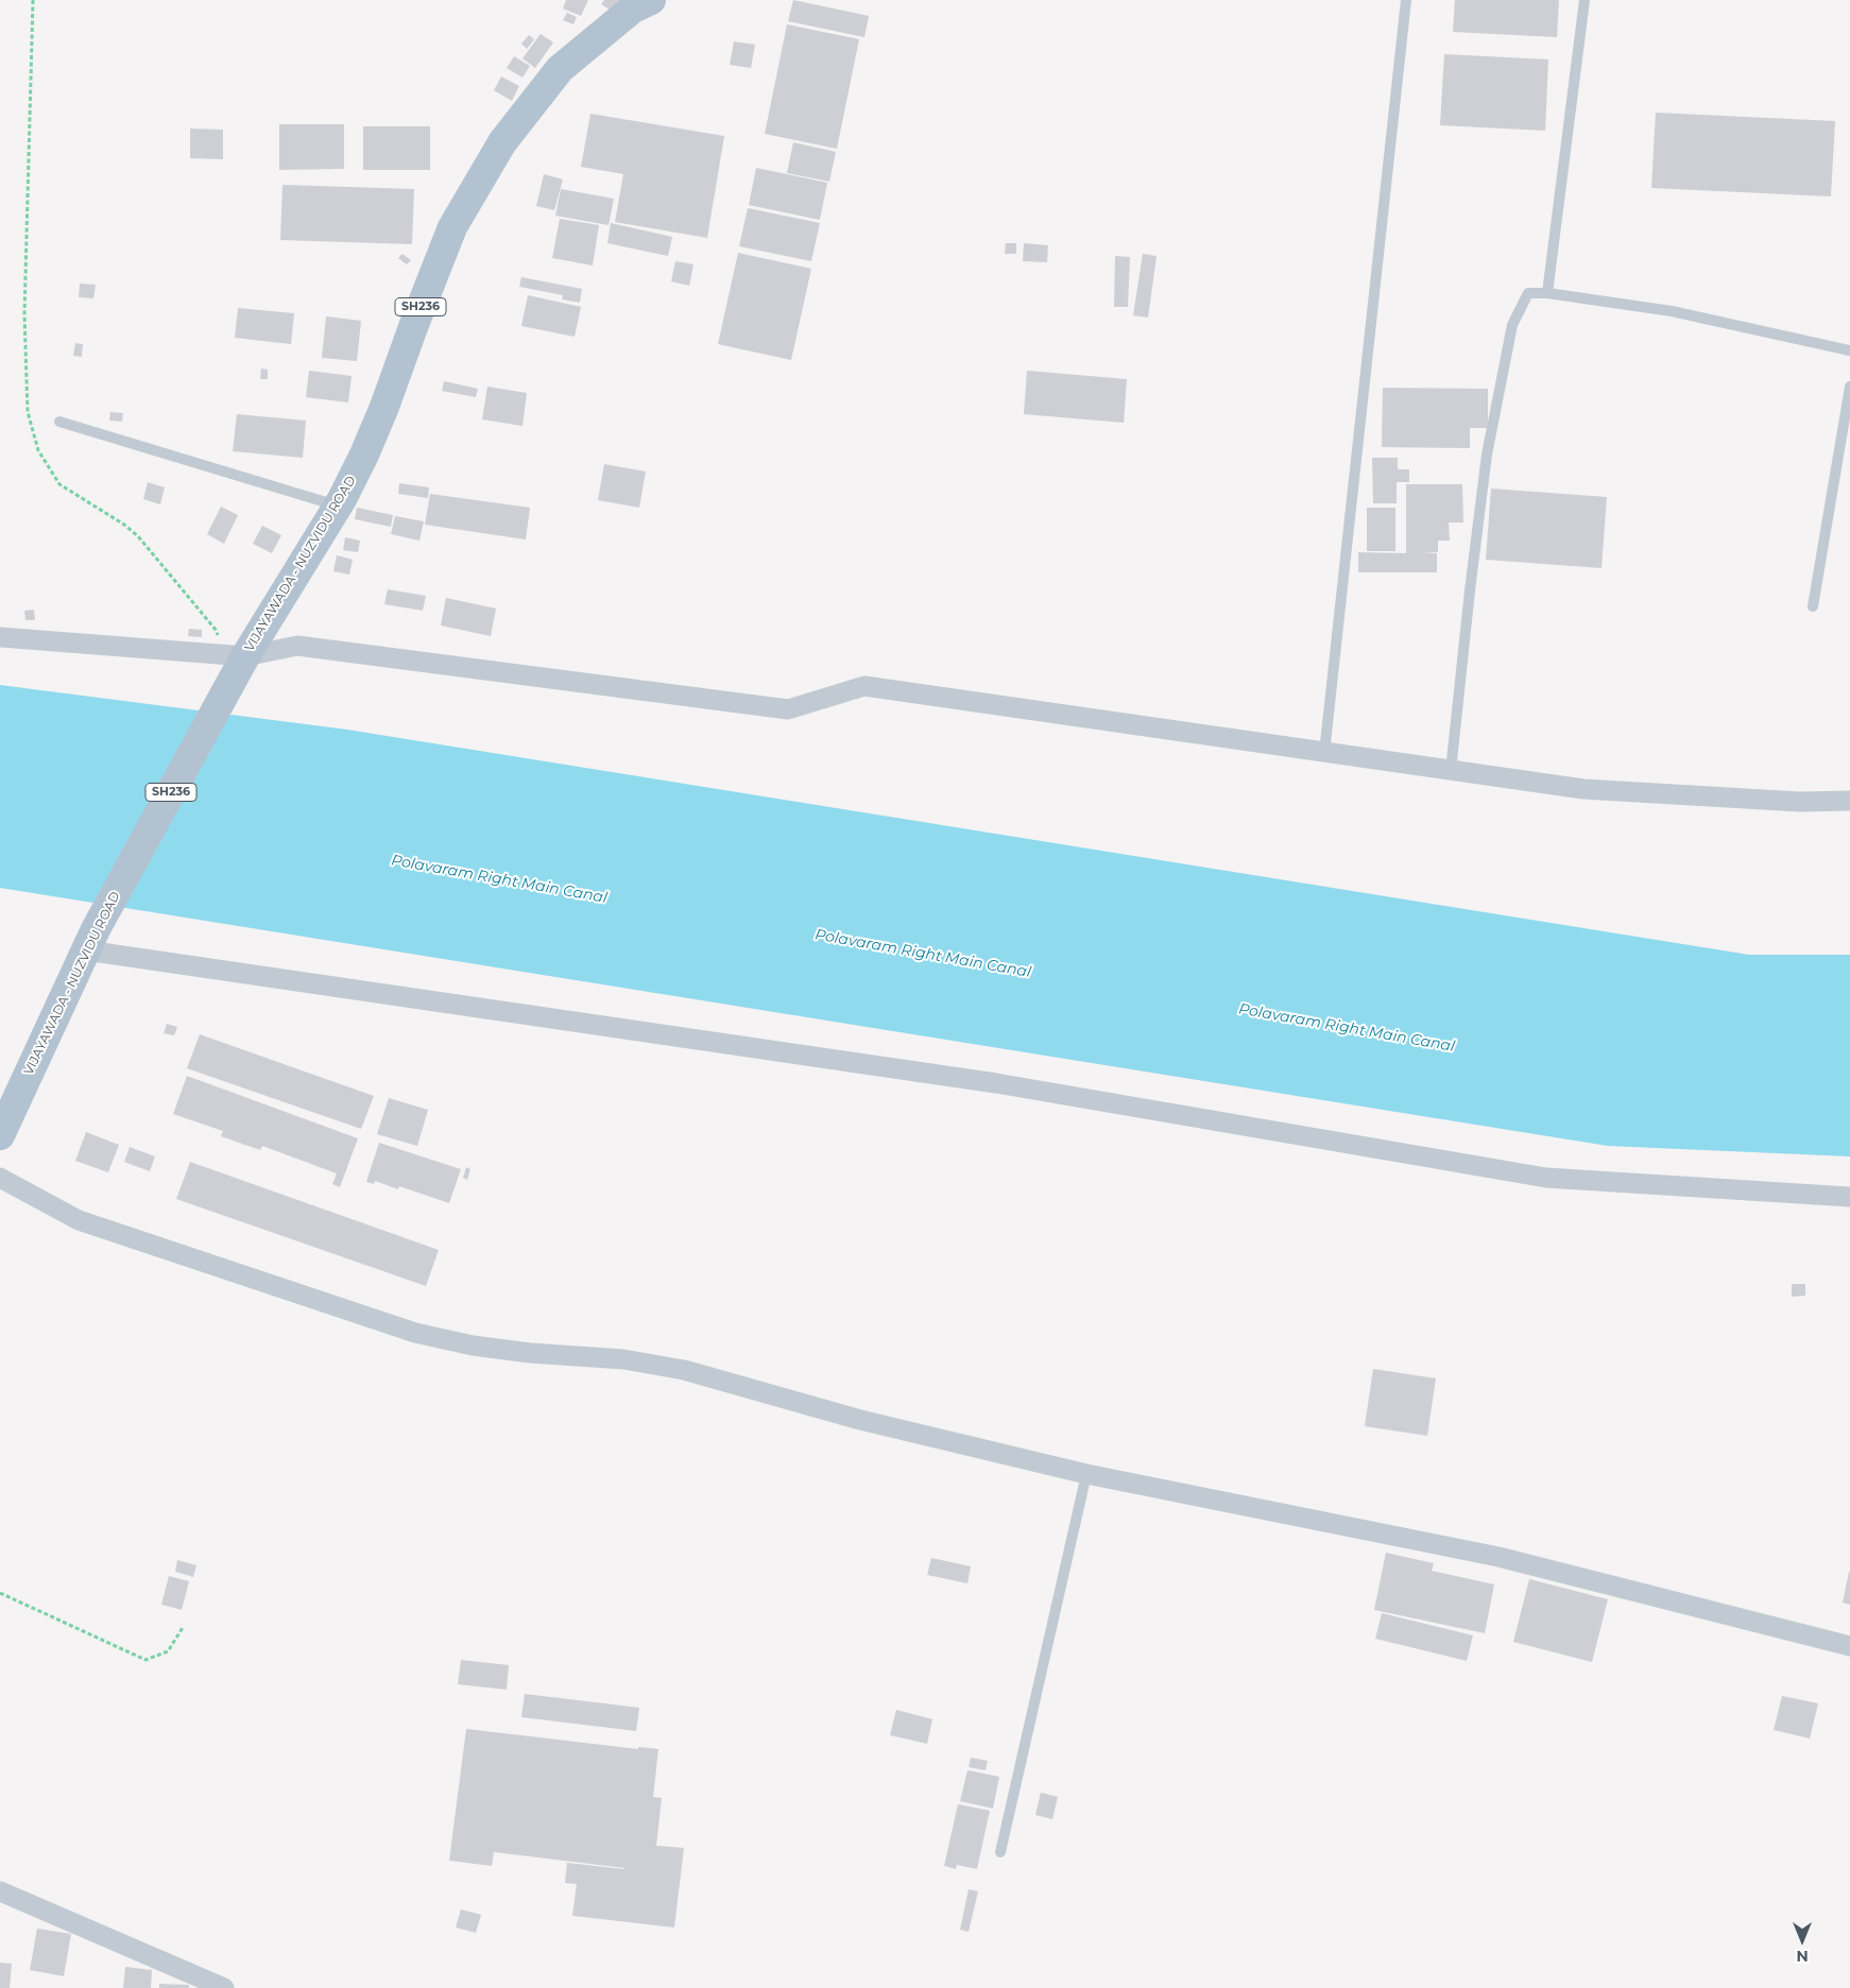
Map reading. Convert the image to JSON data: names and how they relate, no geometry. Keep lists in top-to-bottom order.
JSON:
{
  "streets": {
    "main road": ["SH236", "VIJAYAWADA - NUZVIDU ROAD"]
  },
  "water": ["Polavaram Right Main Canal"],
  "north": "bottom"
}
